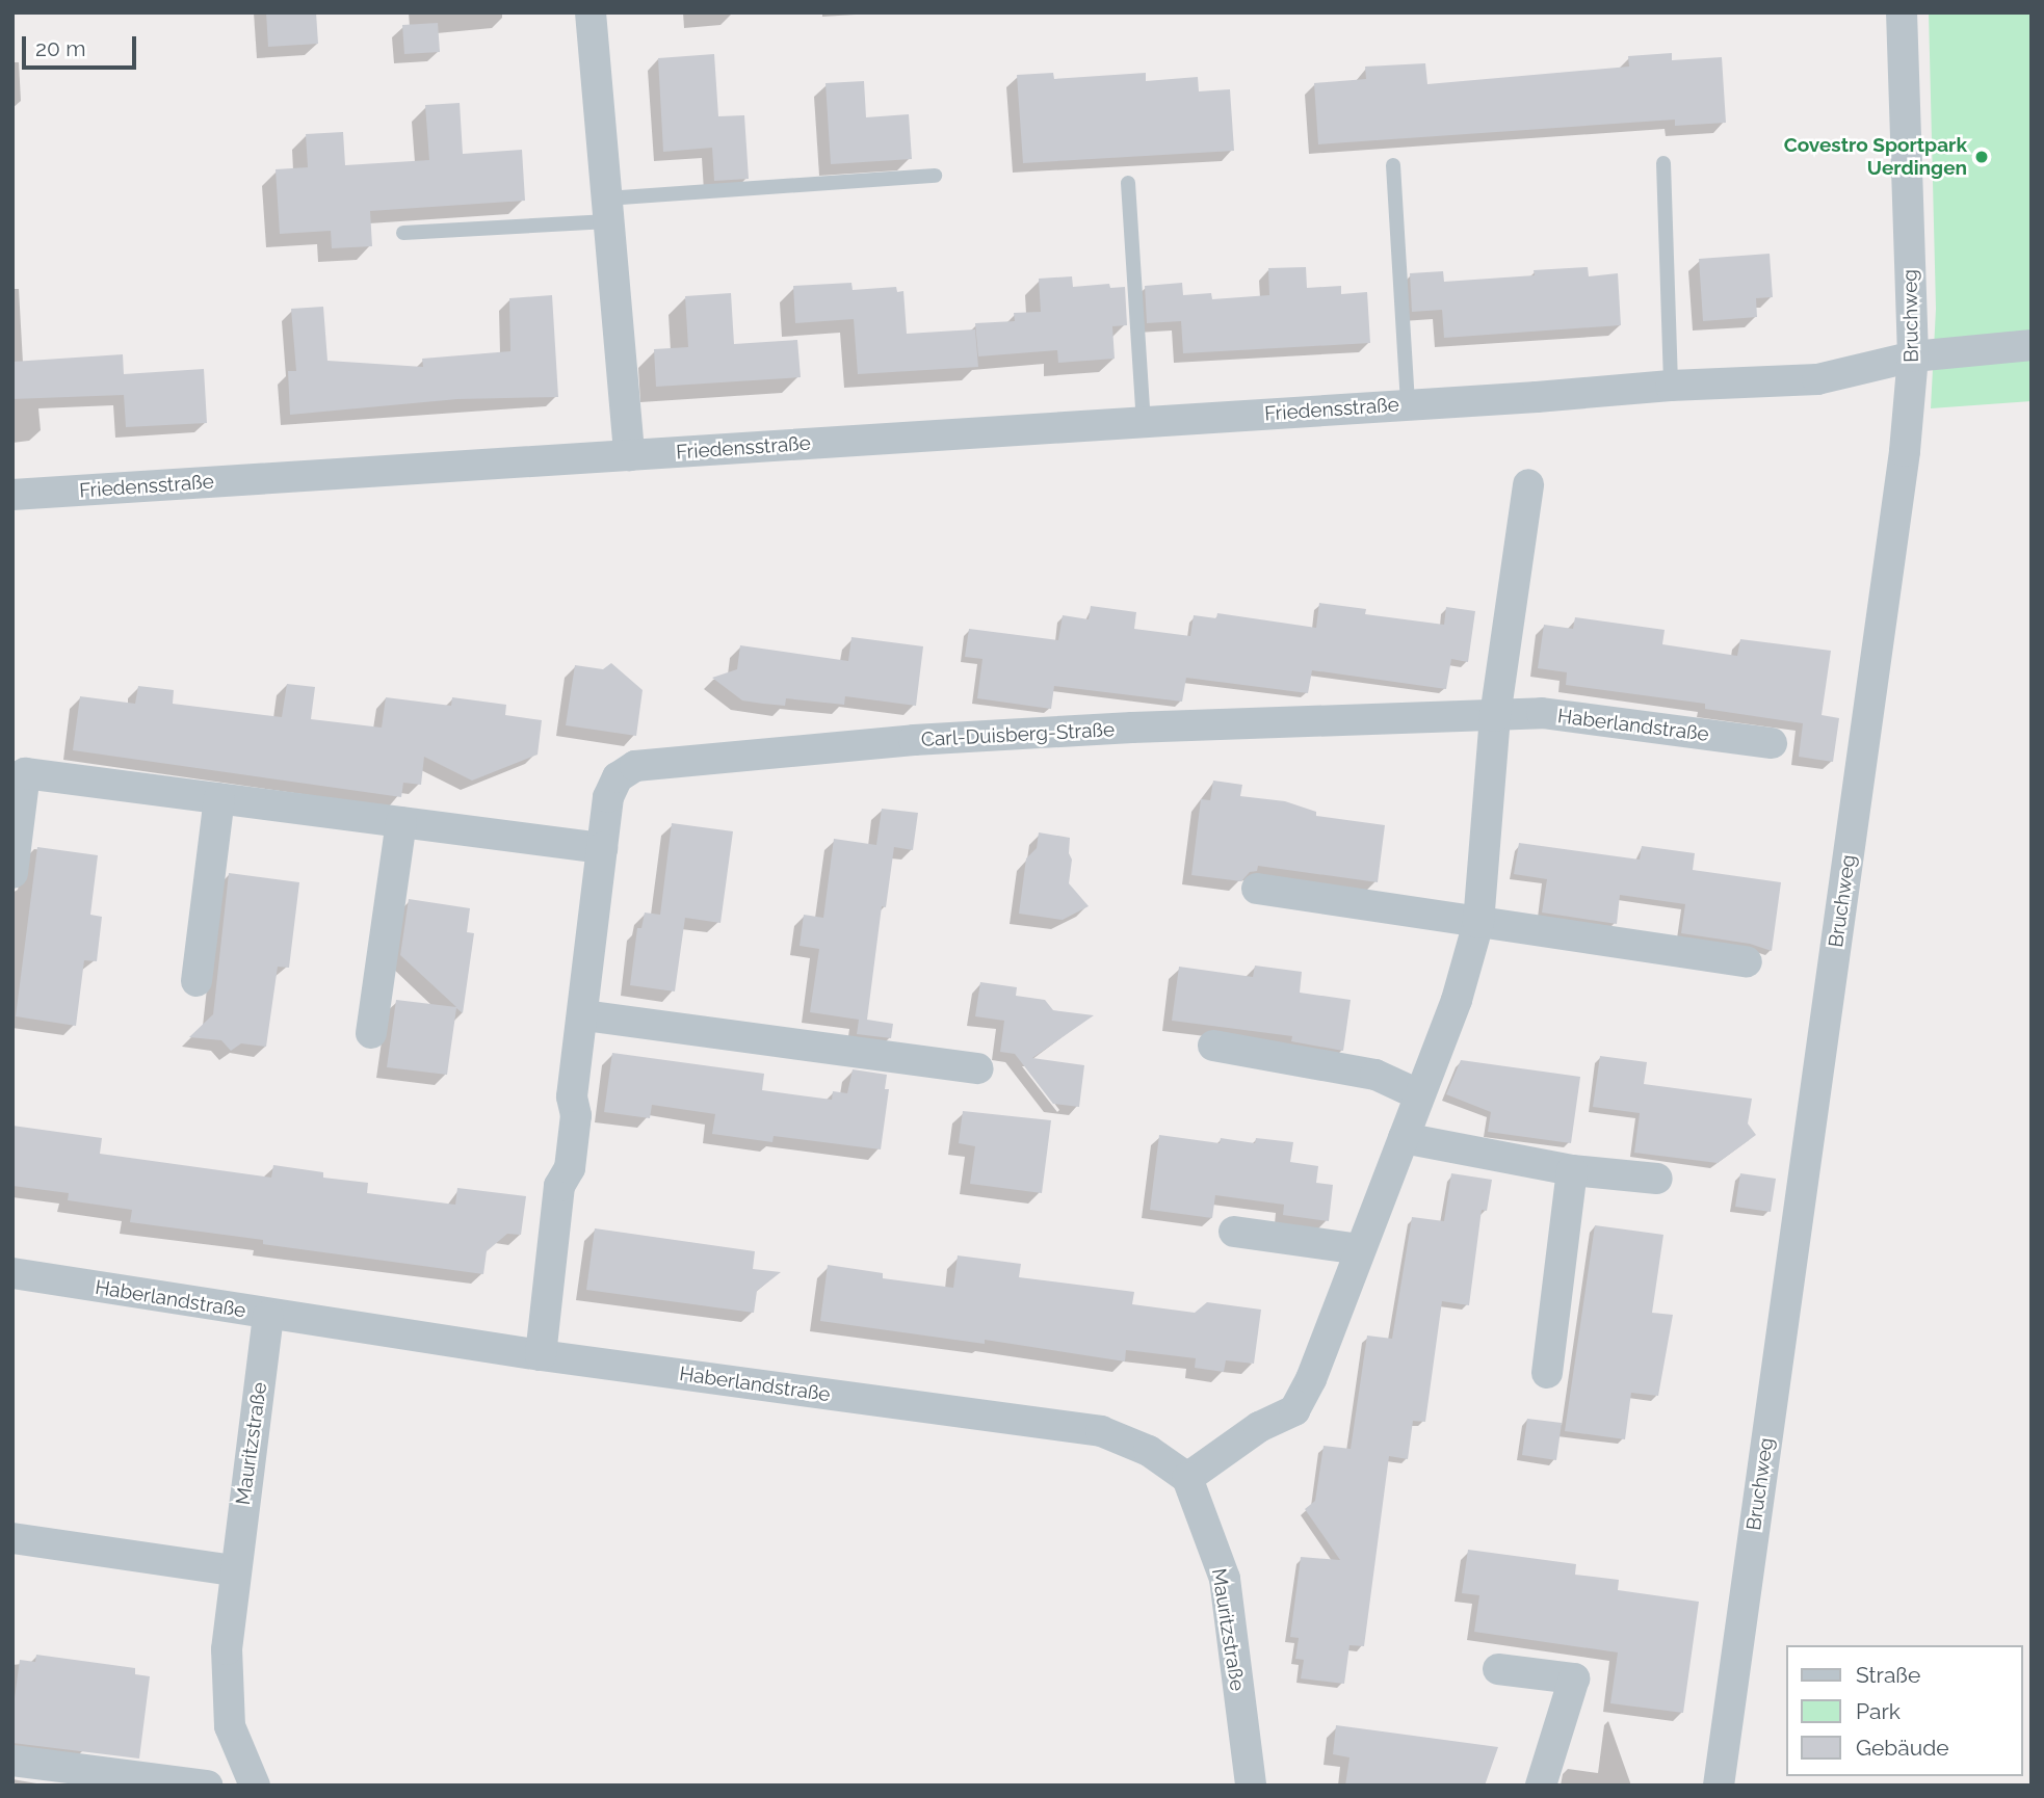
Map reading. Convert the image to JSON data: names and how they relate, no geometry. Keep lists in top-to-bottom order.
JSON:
{
  "streets": {
    "street": [
      "Bruchweg",
      "Friedensstraße",
      "Haberlandstraße",
      "Carl-Duisberg-Straße",
      "Mauritzstraße"
    ]
  },
  "crossings": [
    ["Bruchweg", "Friedensstraße"],
    ["Haberlandstraße", "Carl-Duisberg-Straße"],
    ["Haberlandstraße", "Mauritzstraße"]
  ],
  "places": ["Covestro Sportpark Uerdingen"],
  "legend": ["Straße", "Park", "Gebäude"],
  "scale_bar": "20 m"
}
